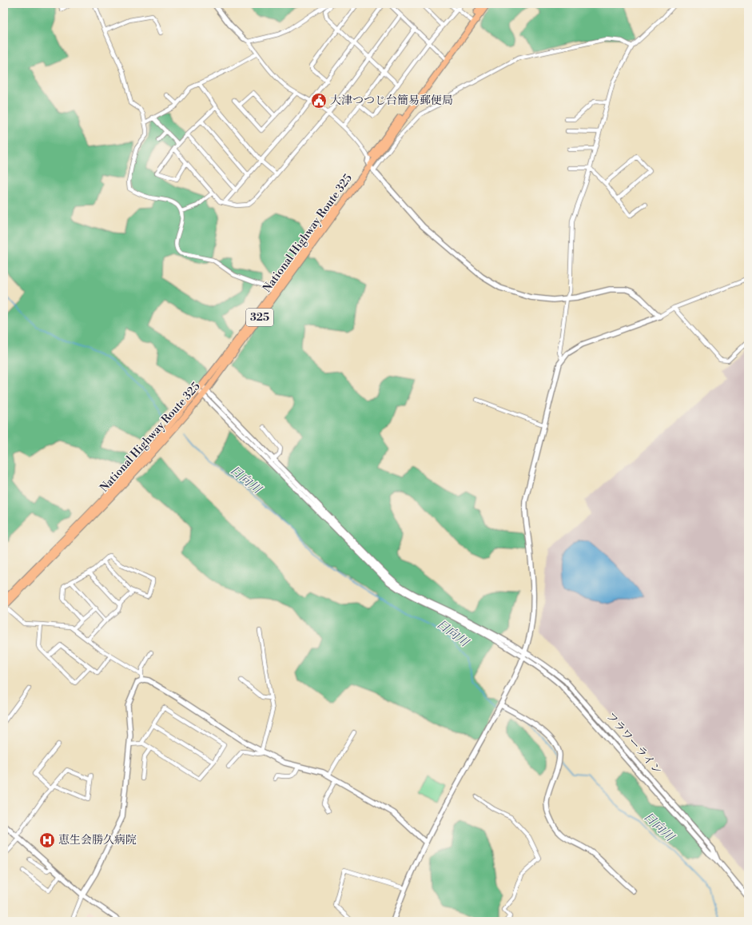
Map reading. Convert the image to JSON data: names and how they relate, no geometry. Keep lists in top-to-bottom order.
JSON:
{
  "streets": {
    "highway": ["National Highway Route 325", "325"],
    "street": ["フラワーライン"]
  },
  "water": ["日向川"],
  "places": {
    "public building": ["大津つつじ台簡易郵便局"],
    "hospital": ["恵生会勝久病院"]
  }
}
